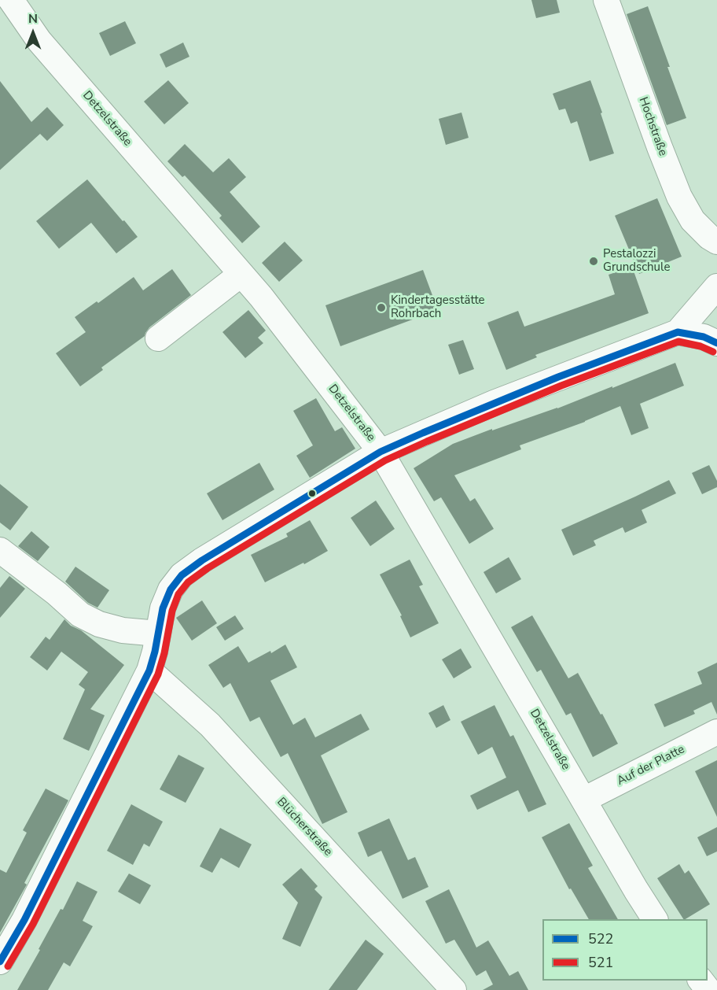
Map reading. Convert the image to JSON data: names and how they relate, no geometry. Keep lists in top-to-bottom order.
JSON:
{
  "streets": {
    "street": [
      "Detzelstraße",
      "Hochstraße",
      "Auf der Platte",
      "Blücherstraße"
    ]
  },
  "crossings": [
    ["Detzelstraße", "Auf der Platte"]
  ],
  "places": ["Pestalozzi Grundschule", "Kindertagesstätte Rohrbach"],
  "lines": ["transit line 522", "transit line 521"],
  "legend": ["522", "521"],
  "north": "top"
}
